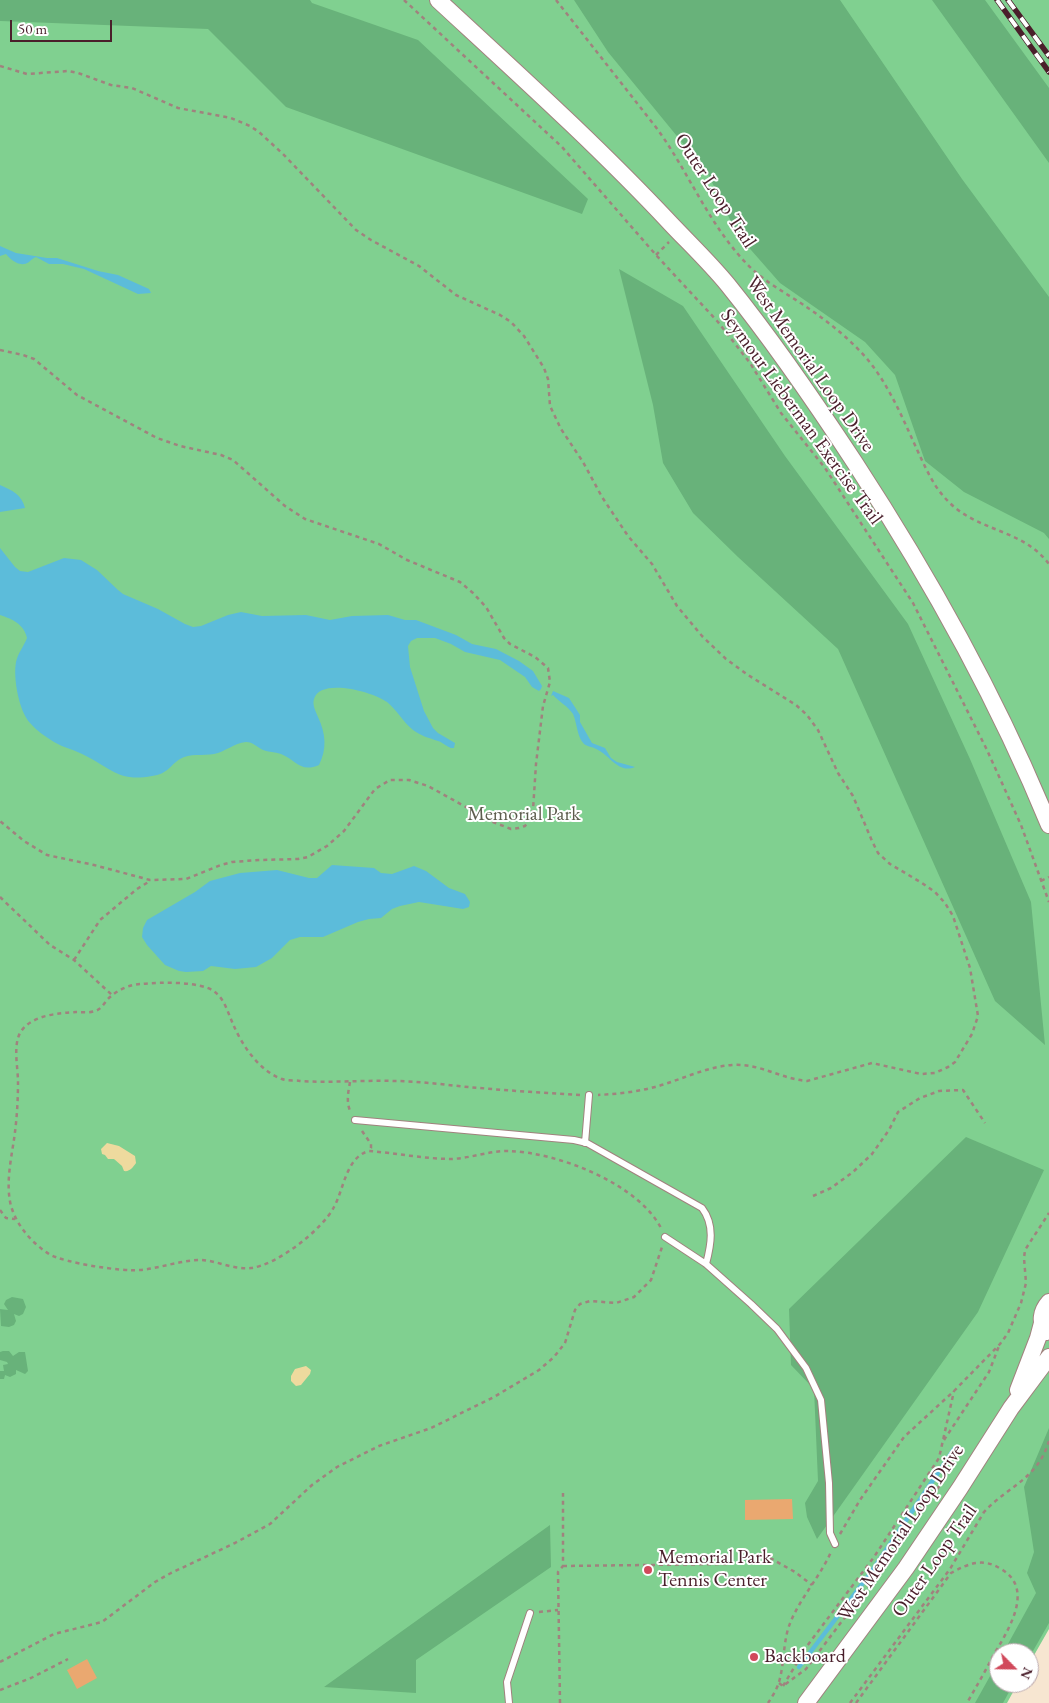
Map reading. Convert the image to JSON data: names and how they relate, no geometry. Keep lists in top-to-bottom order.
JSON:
{
  "streets": {
    "street": ["West Memorial Loop Drive"],
    "path": ["Outer Loop Trail", "Seymour Lieberman Exercise Trail"]
  },
  "parks": ["Memorial Park"],
  "places": ["Memorial Park Tennis Center", "Backboard"],
  "scale_bar": "50 m",
  "north": "bottom right"
}
